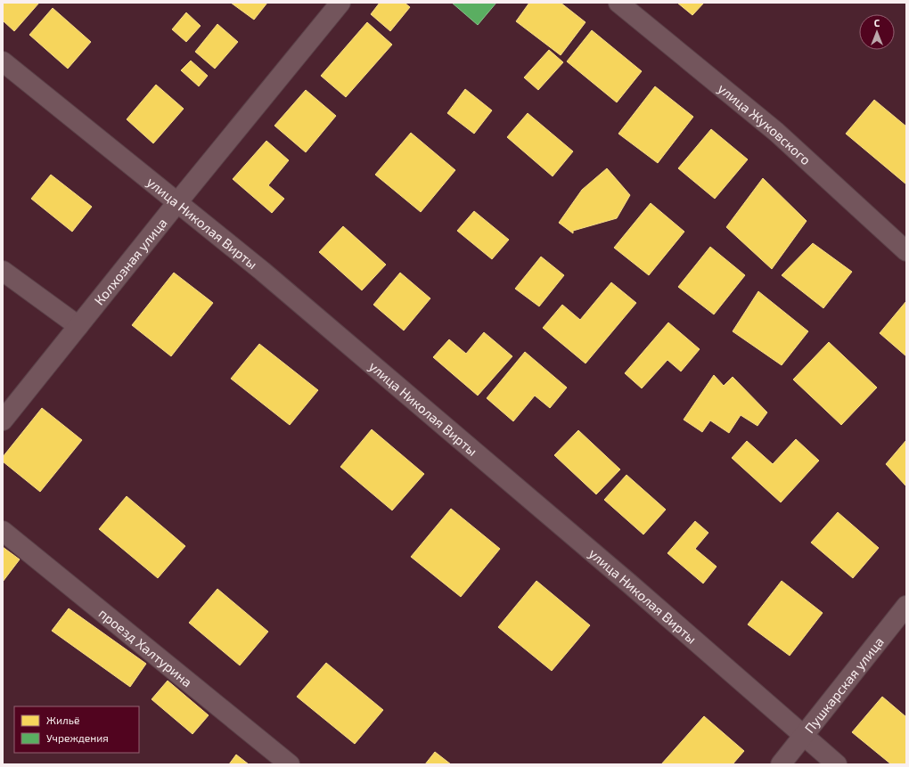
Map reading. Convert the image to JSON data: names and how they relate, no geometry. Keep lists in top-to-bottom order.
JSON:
{
  "streets": {
    "street": [
      "улица Жуковского",
      "улица Николая Вирты",
      "Колхозная улица",
      "проезд Халтурина",
      "Пушкарская улица"
    ]
  },
  "crossings": [
    ["улица Николая Вирты", "Колхозная улица"],
    ["улица Николая Вирты", "Пушкарская улица"]
  ],
  "legend": ["Жильё", "Учреждения"],
  "north": "top"
}
